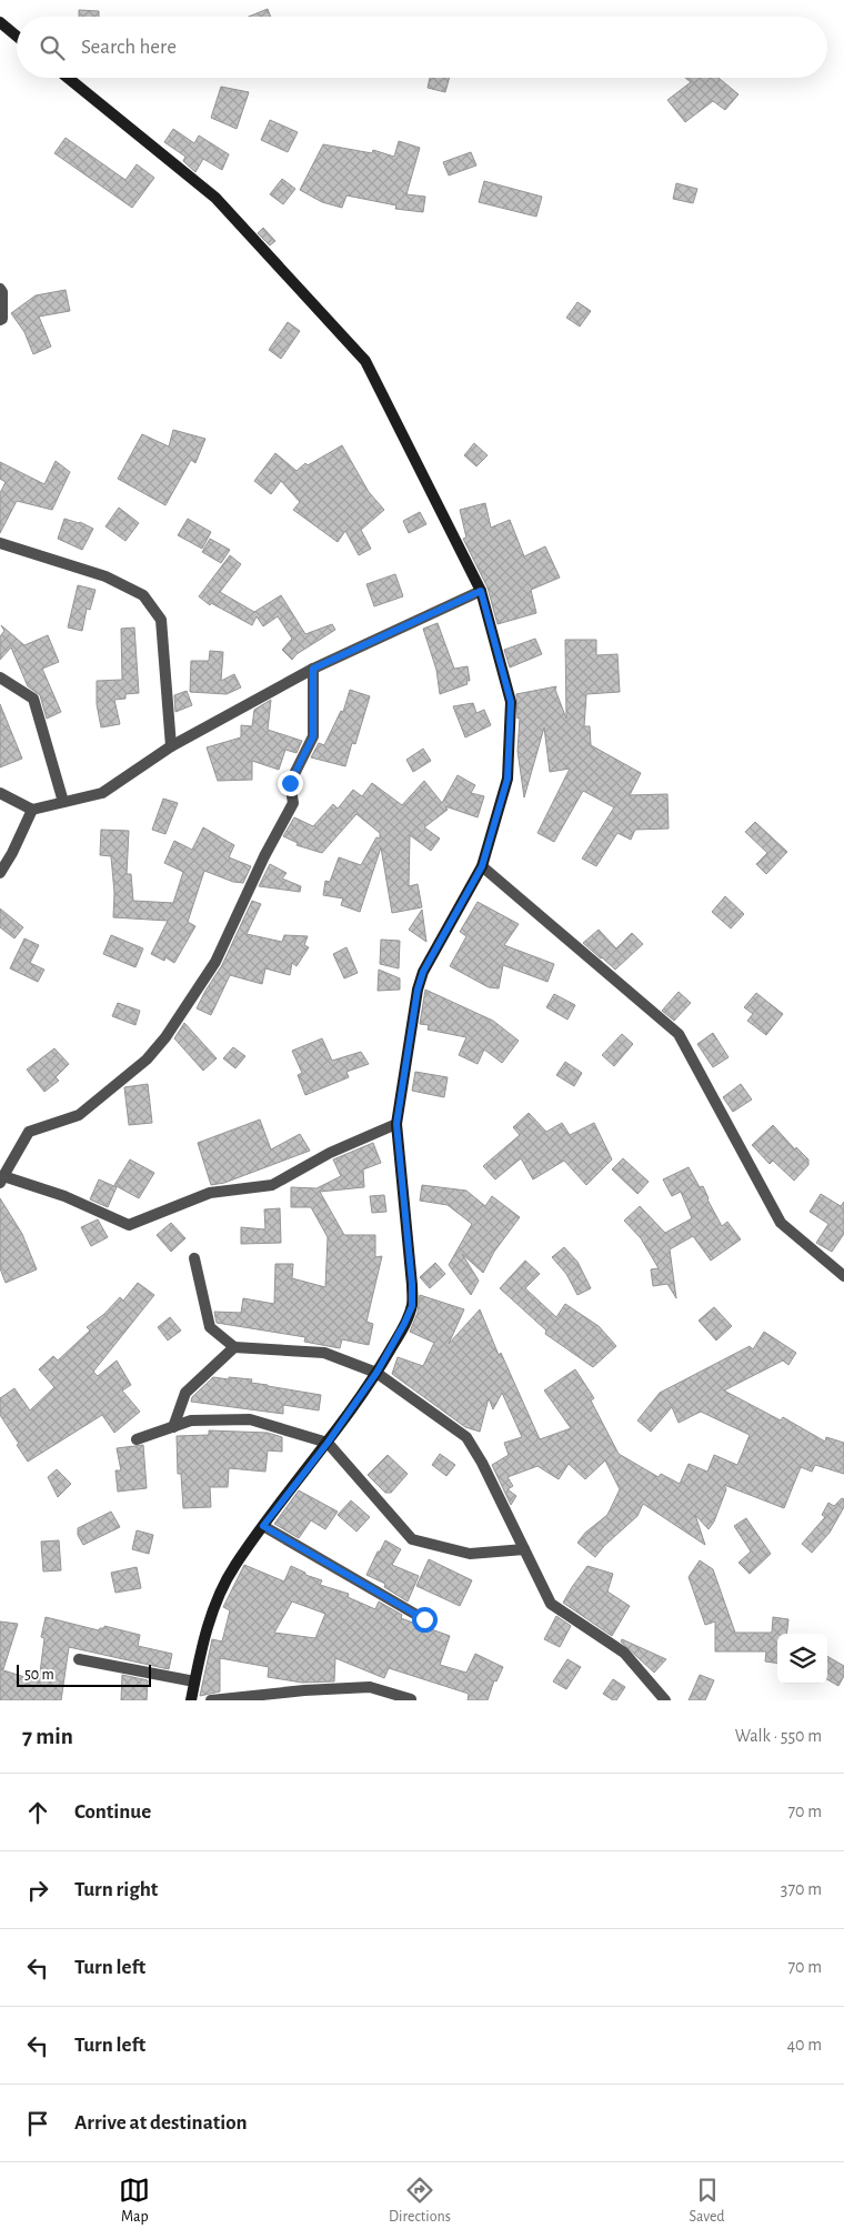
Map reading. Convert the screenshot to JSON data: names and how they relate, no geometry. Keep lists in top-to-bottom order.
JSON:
{
  "scale_bar": "50 m",
  "page": {
    "search": "Search here",
    "scale": "50 m",
    "heading": ["7 min", "Walk · 550 m"],
    "list": [
      ["Continue", "70 m"],
      ["Turn right", "370 m"],
      ["Turn left", "70 m"],
      ["Turn left", "40 m"],
      "Arrive at destination"
    ],
    "nav": ["Map", "Directions", "Saved"]
  }
}
